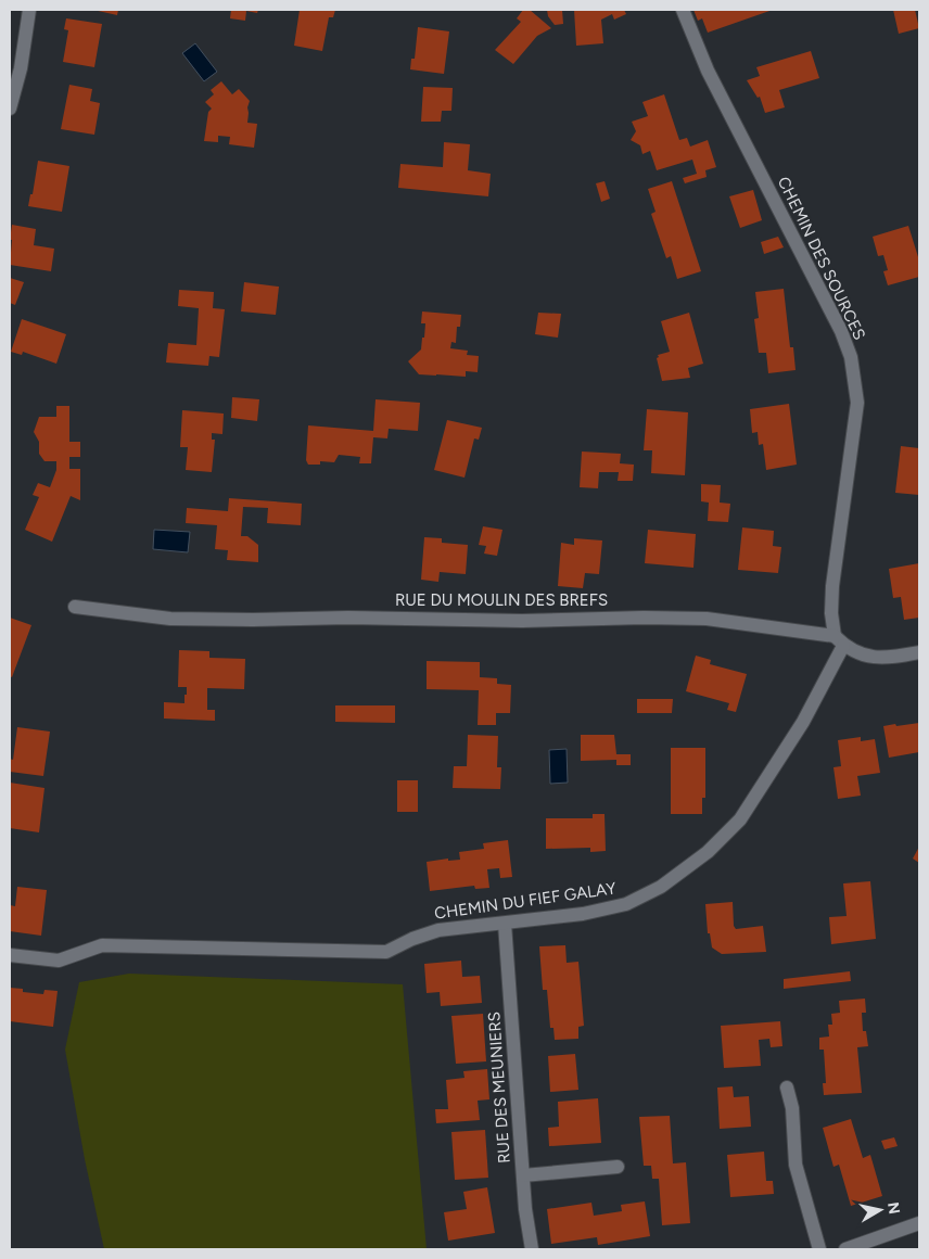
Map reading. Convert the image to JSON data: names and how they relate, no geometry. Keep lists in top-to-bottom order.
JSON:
{
  "streets": {
    "street": [
      "CHEMIN DES SOURCES",
      "RUE DU MOULIN DES BREFS",
      "CHEMIN DU FIEF GALAY",
      "RUE DES MEUNIERS"
    ]
  },
  "crossings": [
    ["CHEMIN DES SOURCES", "RUE DU MOULIN DES BREFS"],
    ["CHEMIN DES SOURCES", "CHEMIN DU FIEF GALAY"],
    ["RUE DU MOULIN DES BREFS", "CHEMIN DU FIEF GALAY"],
    ["CHEMIN DU FIEF GALAY", "RUE DES MEUNIERS"]
  ],
  "north": "right"
}
